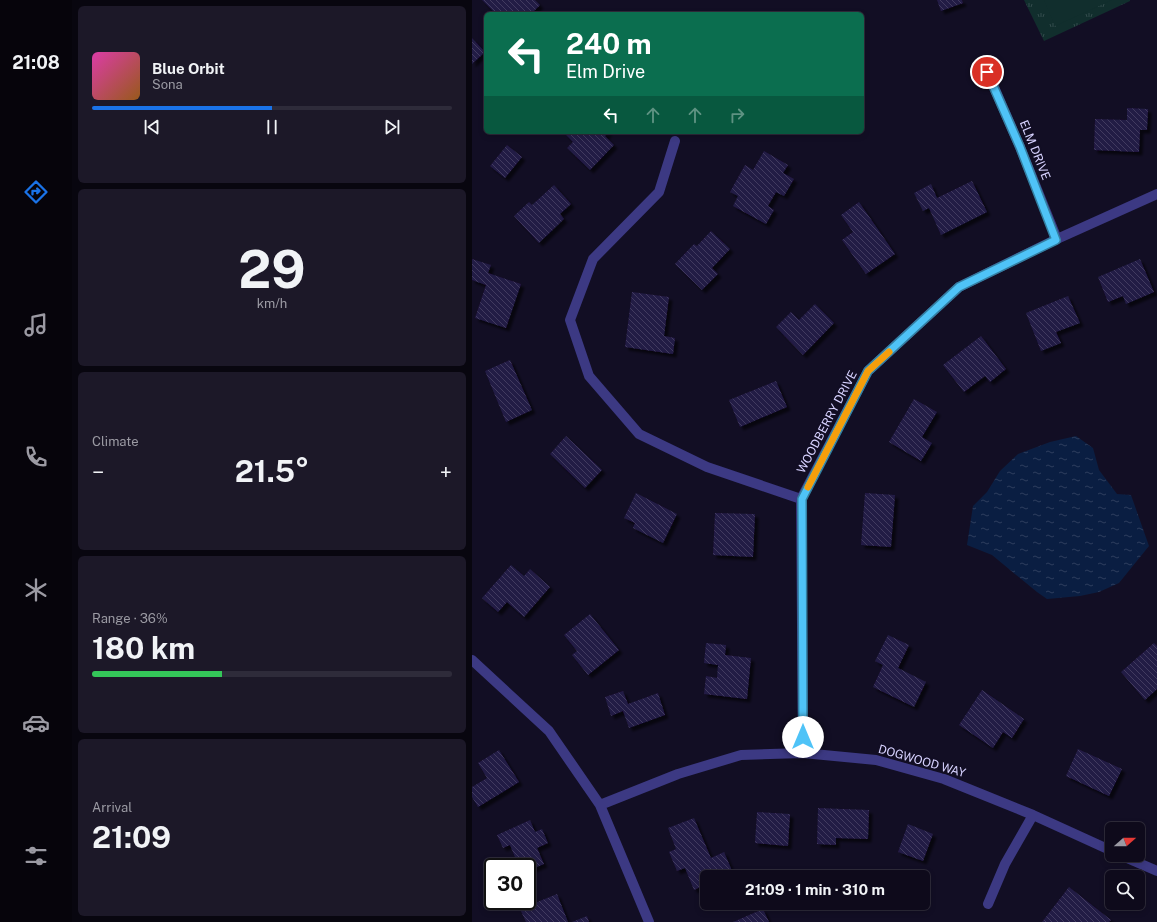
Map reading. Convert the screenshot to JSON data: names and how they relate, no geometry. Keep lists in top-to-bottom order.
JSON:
{
  "streets": {
    "street": ["ELM DRIVE", "WOODBERRY DRIVE", "DOGWOOD WAY"]
  },
  "crossings": [
    ["ELM DRIVE", "WOODBERRY DRIVE"],
    ["WOODBERRY DRIVE", "DOGWOOD WAY"]
  ],
  "north": "right",
  "page": {
    "tabs": "21:08",
    "turn": ["240 m", "Elm Drive"],
    "song": ["Blue Orbit", "Sona"],
    "tile": [
      ["29", "km/h"],
      "Climate",
      ["Range · 36%", "180 km"],
      ["Arrival", "21:09"]
    ],
    "heat": ["−", "21.5°", "+"],
    "limit": "30",
    "trip": "21:09 · 1 min · 310 m"
  }
}
